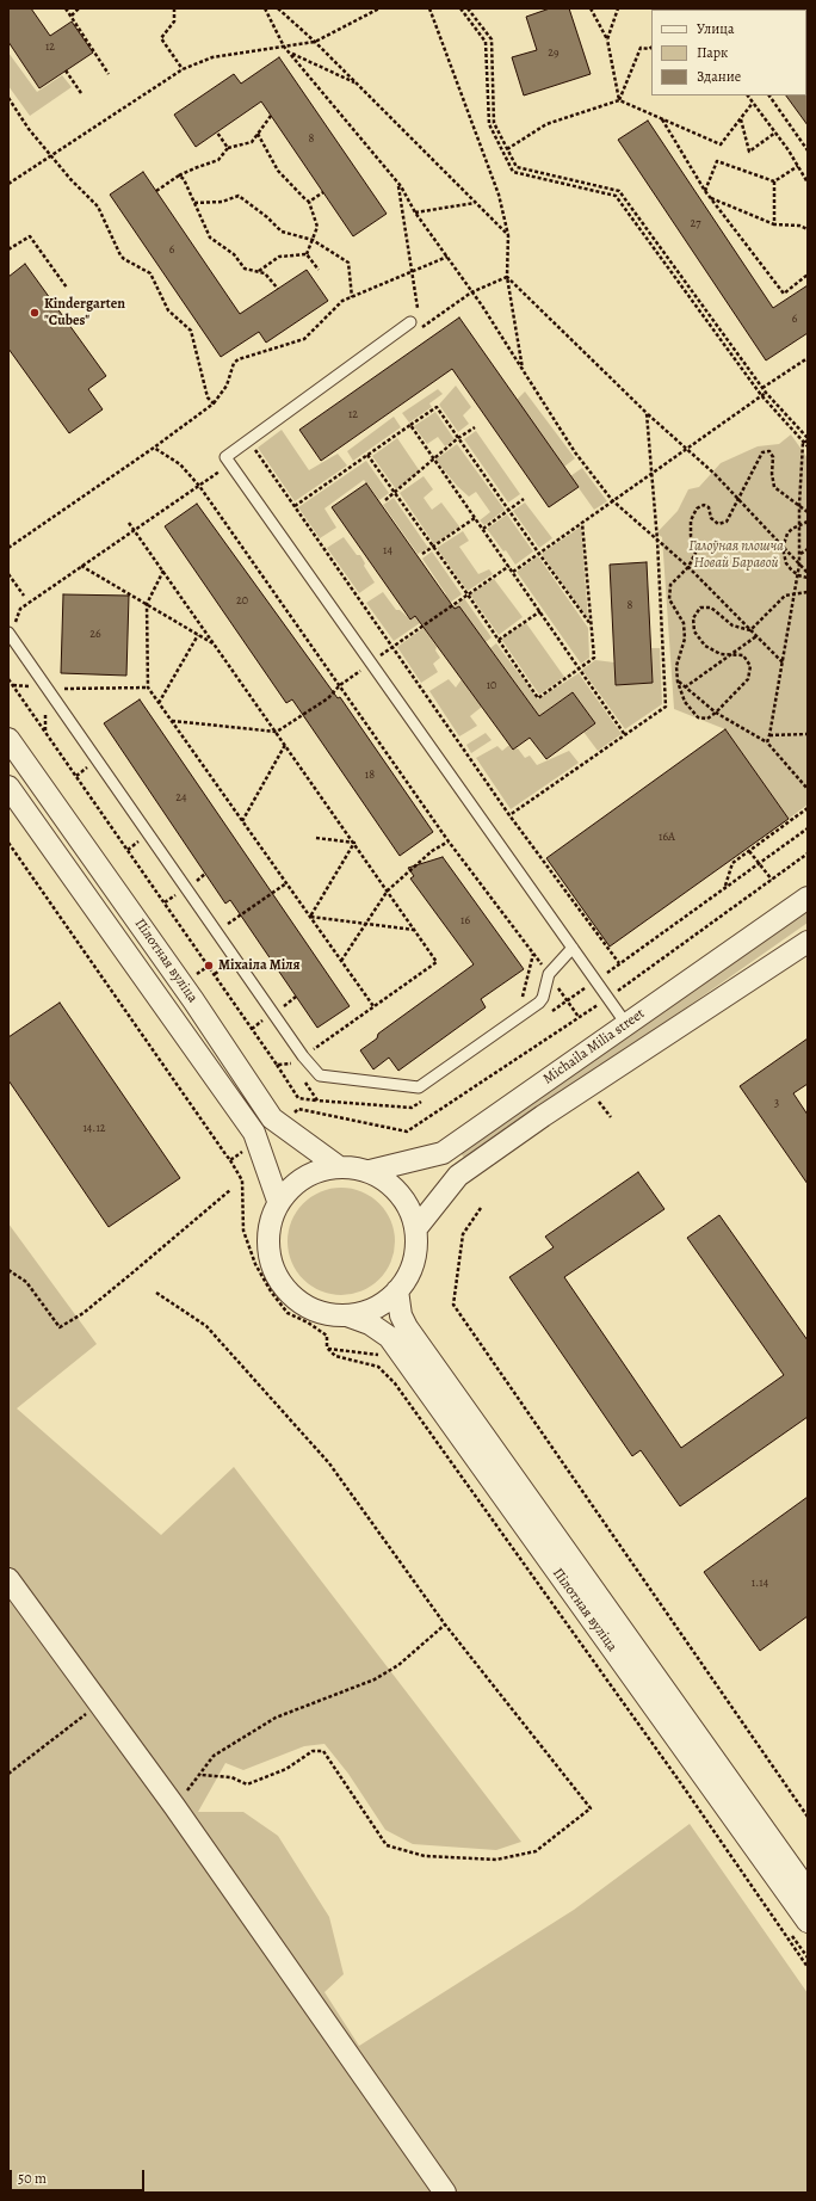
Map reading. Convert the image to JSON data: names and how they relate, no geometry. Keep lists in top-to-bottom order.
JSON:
{
  "streets": {
    "street": ["Пілотная вуліца", "Michaila Milia street"]
  },
  "crossings": [
    ["Пілотная вуліца", "Michaila Milia street"]
  ],
  "parks": ["Галоўная плошча Новай Баравой"],
  "places": ["Kindergarten \"Cubes\"", "Міхаіла Міля"],
  "house_numbers": [
    "12",
    "29",
    "8",
    "27",
    "6",
    "6",
    "12",
    "14",
    "20",
    "8",
    "26",
    "10",
    "18",
    "24",
    "16А",
    "16",
    "3",
    "14.12",
    "1.14"
  ],
  "legend": ["Улица", "Парк", "Здание"],
  "scale_bar": "50 m"
}
